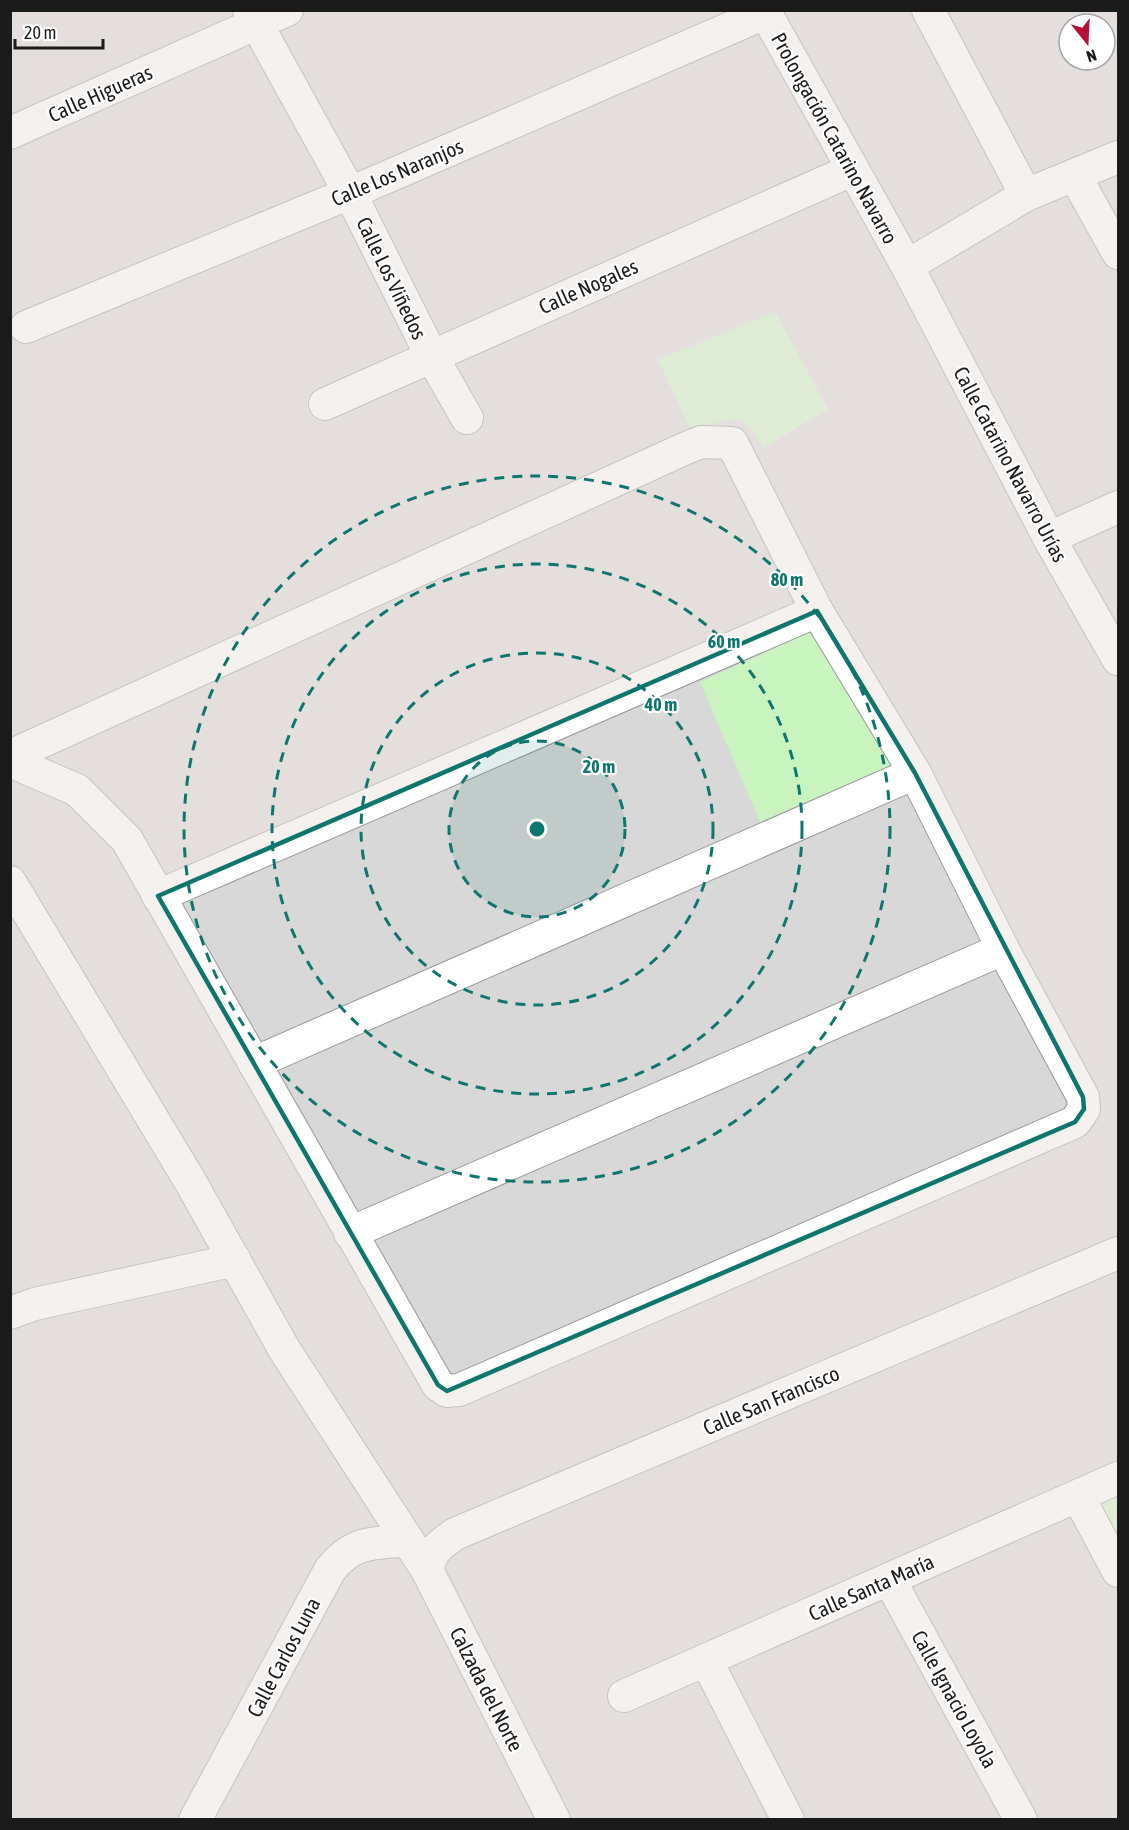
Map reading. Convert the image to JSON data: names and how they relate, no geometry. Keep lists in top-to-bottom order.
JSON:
{
  "streets": {
    "street": [
      "Calle Higueras",
      "Prolongación Catarino Navarro",
      "Calle Los Naranjos",
      "Calle Los Viñedos",
      "Calle Nogales",
      "Calle Catarino Navarro Urías",
      "Calle San Francisco",
      "Calle Santa María",
      "Calle Carlos Luna",
      "Calzada del Norte",
      "Calle Ignacio Loyola"
    ]
  },
  "crossings": [
    ["Calle Higueras", "Calle Los Viñedos"],
    ["Prolongación Catarino Navarro", "Calle Los Naranjos"],
    ["Prolongación Catarino Navarro", "Calle Nogales"],
    ["Prolongación Catarino Navarro", "Calle Catarino Navarro Urías"],
    ["Calle Los Naranjos", "Calle Los Viñedos"],
    ["Calle Los Viñedos", "Calle Nogales"],
    ["Calle San Francisco", "Calle Carlos Luna"],
    ["Calle San Francisco", "Calzada del Norte"],
    ["Calle Santa María", "Calle Ignacio Loyola"],
    ["Calle Carlos Luna", "Calzada del Norte"]
  ],
  "scale_bar": "20 m",
  "north": "bottom",
  "rings": [
    "80 m",
    "60 m",
    "40 m",
    "20 m"
  ]
}
